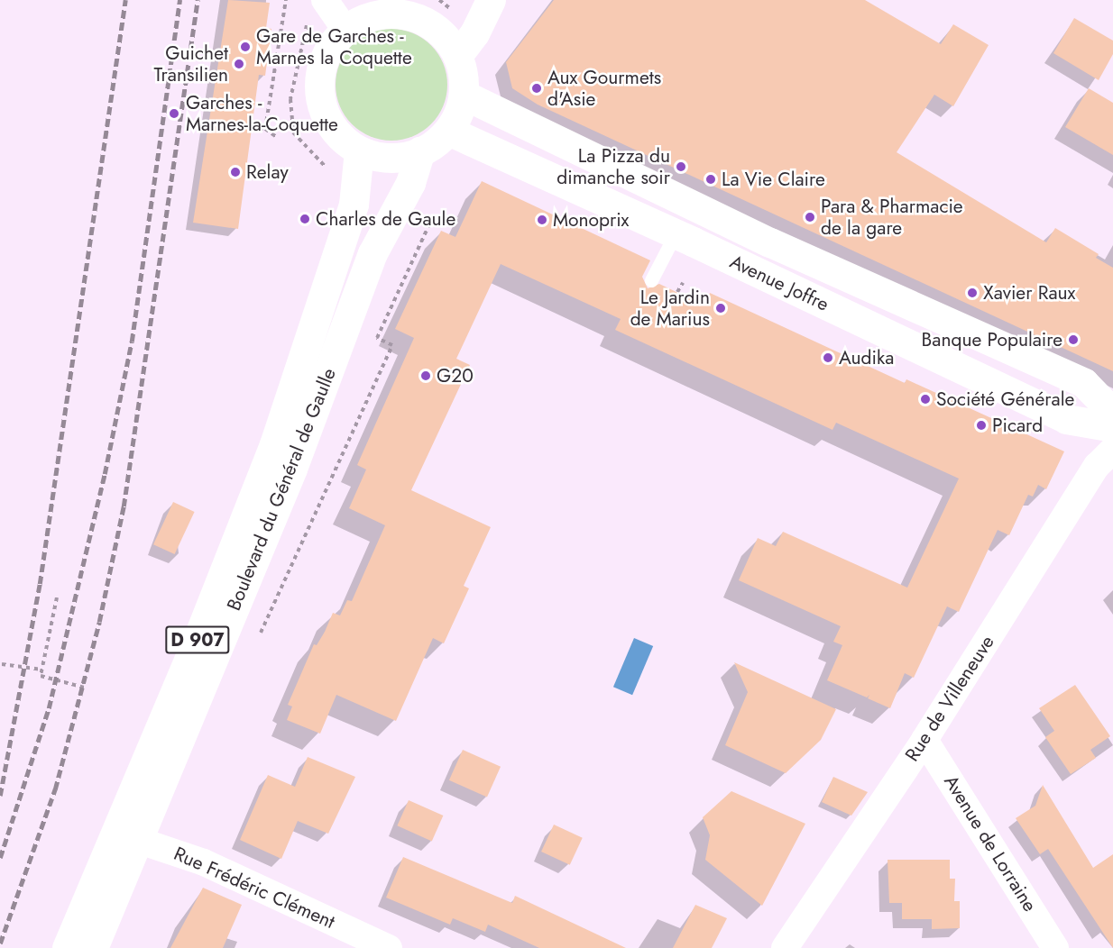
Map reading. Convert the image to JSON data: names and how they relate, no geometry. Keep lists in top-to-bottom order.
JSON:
{
  "streets": {
    "main road": ["Avenue Joffre", "Boulevard du Général de Gaulle", "D 907"],
    "street": ["Rue de Villeneuve", "Avenue de Lorraine", "Rue Frédéric Clément"]
  },
  "crossings": [
    ["Avenue Joffre", "Boulevard du Général de Gaulle"],
    ["Boulevard du Général de Gaulle", "Rue Frédéric Clément"],
    ["Rue de Villeneuve", "Avenue de Lorraine"]
  ],
  "places": [
    "Gare de Garches - Marnes la Coquette",
    "Guichet Transilien",
    "Aux Gourmets d'Asie",
    "Garches - Marnes-la-Coquette",
    "La Pizza du dimanche soir",
    "Relay",
    "La Vie Claire",
    "Para & Pharmacie de la gare",
    "Charles de Gaule",
    "Monoprix",
    "Xavier Raux",
    "Le Jardin de Marius",
    "Banque Populaire",
    "Audika",
    "G20",
    "Société Générale",
    "Picard"
  ]
}
